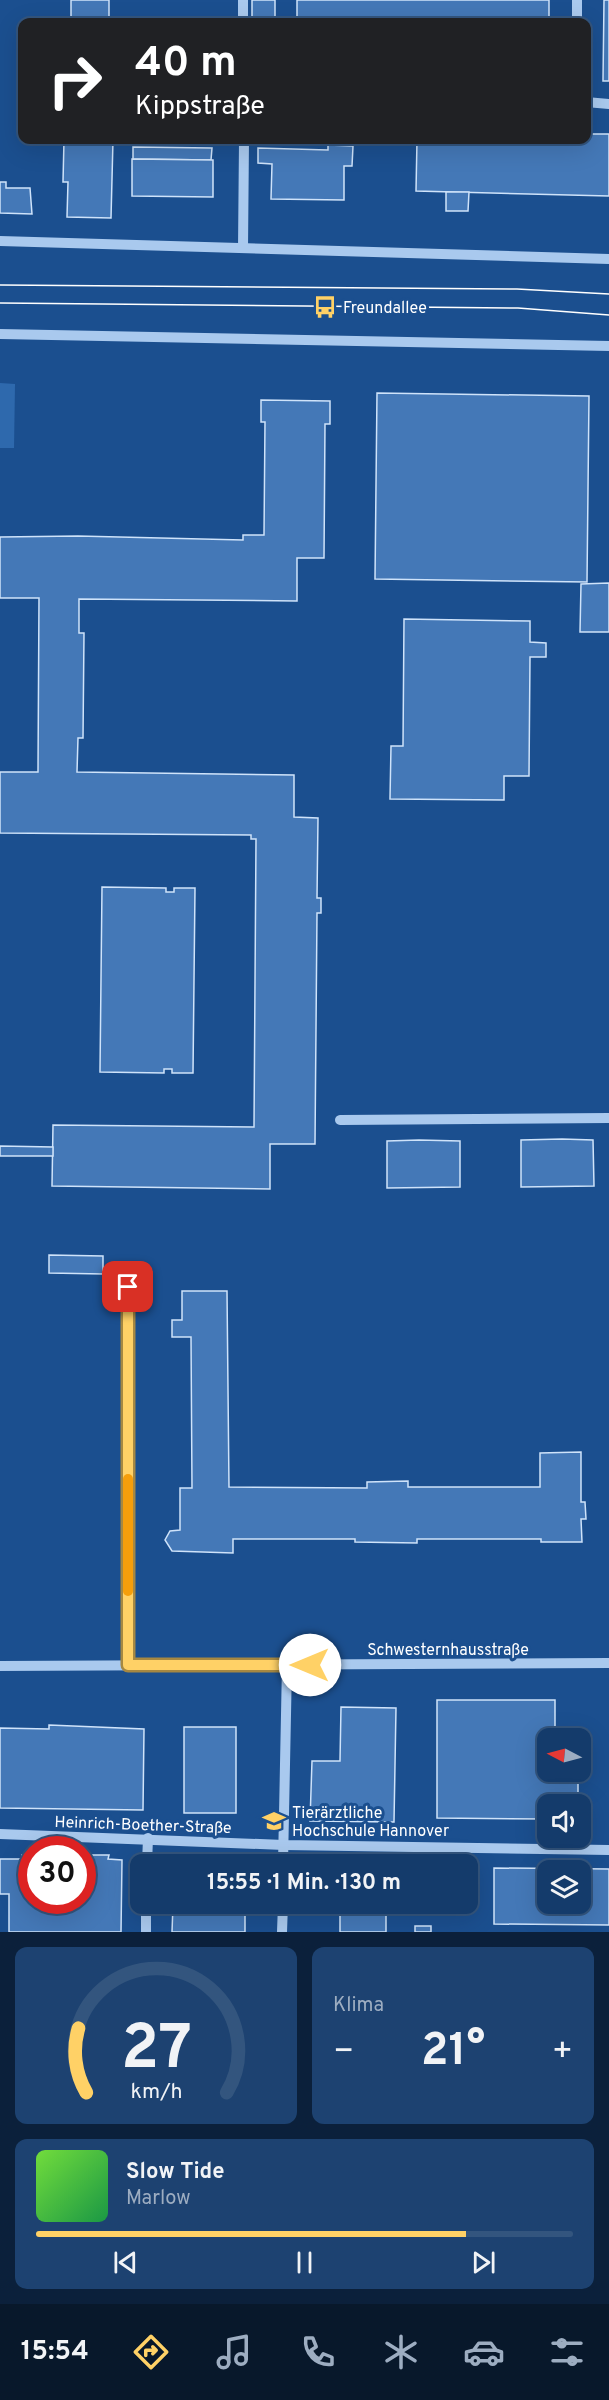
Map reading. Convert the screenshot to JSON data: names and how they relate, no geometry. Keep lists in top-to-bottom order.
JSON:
{
  "streets": {
    "street": ["Schwesternhausstraße", "Heinrich-Boether-Straße"]
  },
  "places": {
    "bus stop": ["Freundallee"],
    "school or university": ["Tierärztliche Hochschule Hannover"]
  },
  "north": "left",
  "page": {
    "turn": ["40 m", "Kippstraße"],
    "limit": "30",
    "trip": "15:55 · 1 Min. · 130 m",
    "tile": "Klima",
    "heat": ["−", "21°", "+"],
    "song": ["Slow Tide", "Marlow"],
    "tabs": "15:54",
    "gauge": ["27", "km/h"]
  }
}
